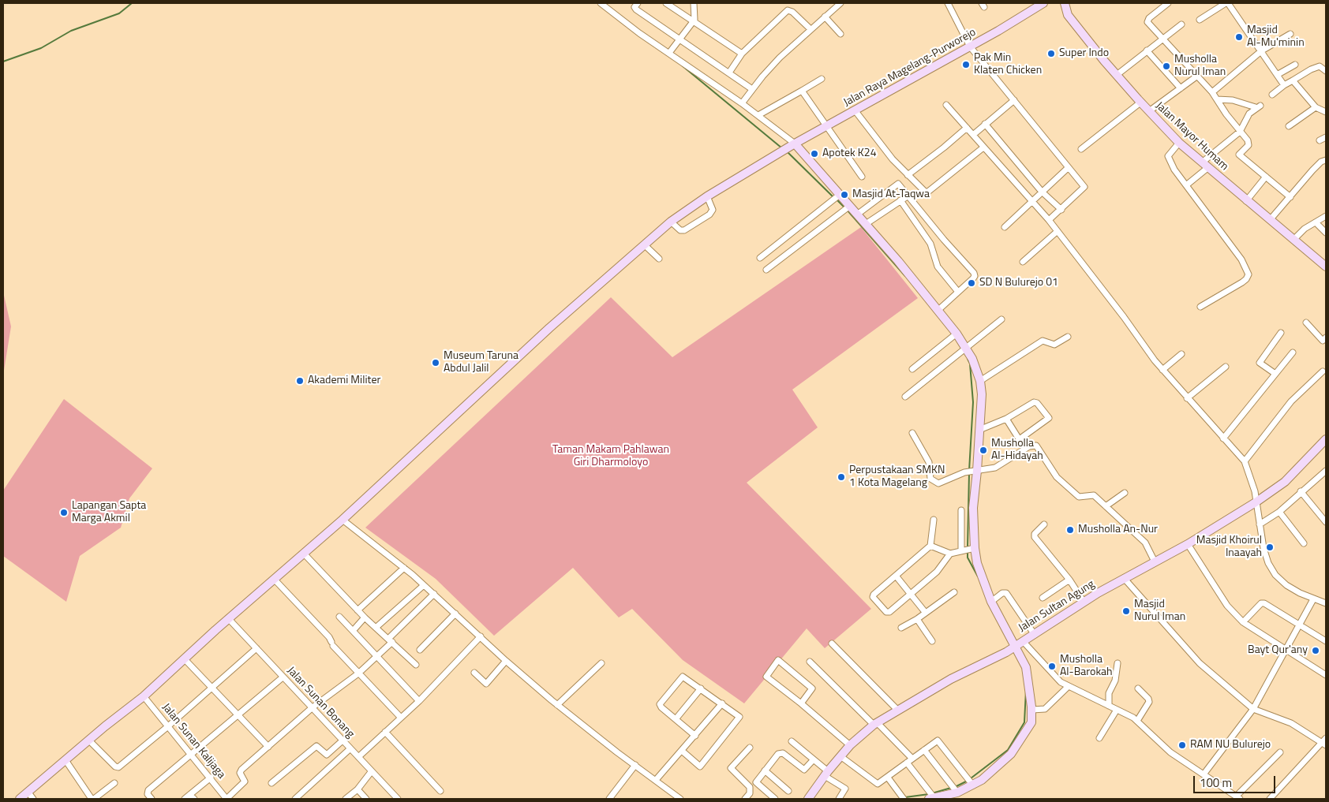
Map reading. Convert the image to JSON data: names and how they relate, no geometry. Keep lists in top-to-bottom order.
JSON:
{
  "streets": {
    "main road": ["Jalan Raya Magelang-Purworejo", "Jalan Mayor Humam", "Jalan Sultan Agung"],
    "street": ["Jalan Sunan Bonang", "Jalan Sunan Kalijaga"]
  },
  "crossings": [
    ["Jalan Raya Magelang-Purworejo", "Jalan Sunan Bonang"],
    ["Jalan Raya Magelang-Purworejo", "Jalan Sunan Kalijaga"]
  ],
  "parks": ["Taman Makam Pahlawan Giri Dharmoloyo"],
  "places": [
    "Masjid Al-Mu'minin",
    "Super Indo",
    "Pak Min Klaten Chicken",
    "Musholla Nurul Iman",
    "Apotek K24",
    "Masjid At-Taqwa",
    "SD N Bulurejo 01",
    "Museum Taruna Abdul Jalil",
    "Akademi Militer",
    "Musholla Al-Hidayah",
    "Perpustakaan SMKN 1 Kota Magelang",
    "Lapangan Sapta Marga Akmil",
    "Musholla An-Nur",
    "Masjid Khoirul Inaayah",
    "Masjid Nurul Iman",
    "Bayt Qur'any",
    "Musholla Al-Barokah",
    "RAM NU Bulurejo"
  ],
  "scale_bar": "100 m"
}
